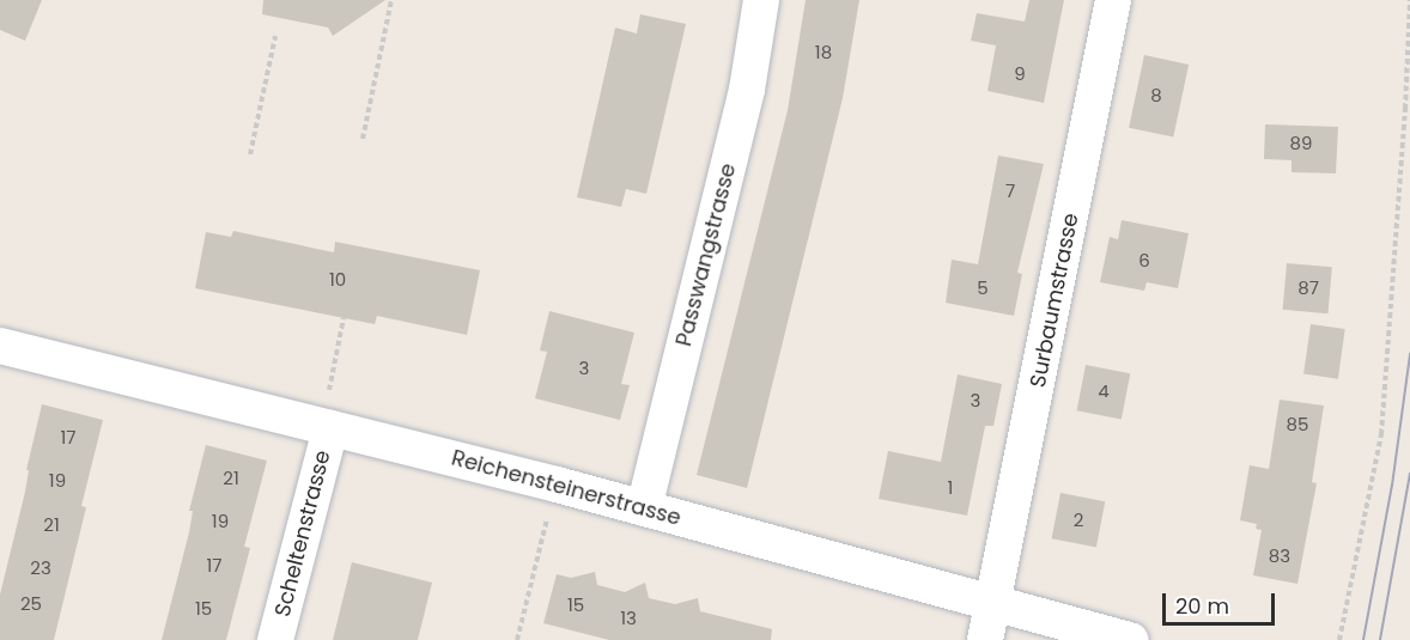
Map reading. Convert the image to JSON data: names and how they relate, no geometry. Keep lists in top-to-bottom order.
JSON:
{
  "streets": {
    "street": [
      "Passwangstrasse",
      "Surbaumstrasse",
      "Reichensteinerstrasse",
      "Scheltenstrasse"
    ]
  },
  "crossings": [
    ["Passwangstrasse", "Reichensteinerstrasse"],
    ["Surbaumstrasse", "Reichensteinerstrasse"],
    ["Reichensteinerstrasse", "Scheltenstrasse"]
  ],
  "house_numbers": [
    "18",
    "9",
    "8",
    "89",
    "7",
    "6",
    "10",
    "5",
    "87",
    "3",
    "4",
    "3",
    "85",
    "17",
    "21",
    "19",
    "1",
    "2",
    "19",
    "21",
    "83",
    "17",
    "23",
    "25",
    "15",
    "15",
    "13"
  ],
  "scale_bar": "20 m"
}
